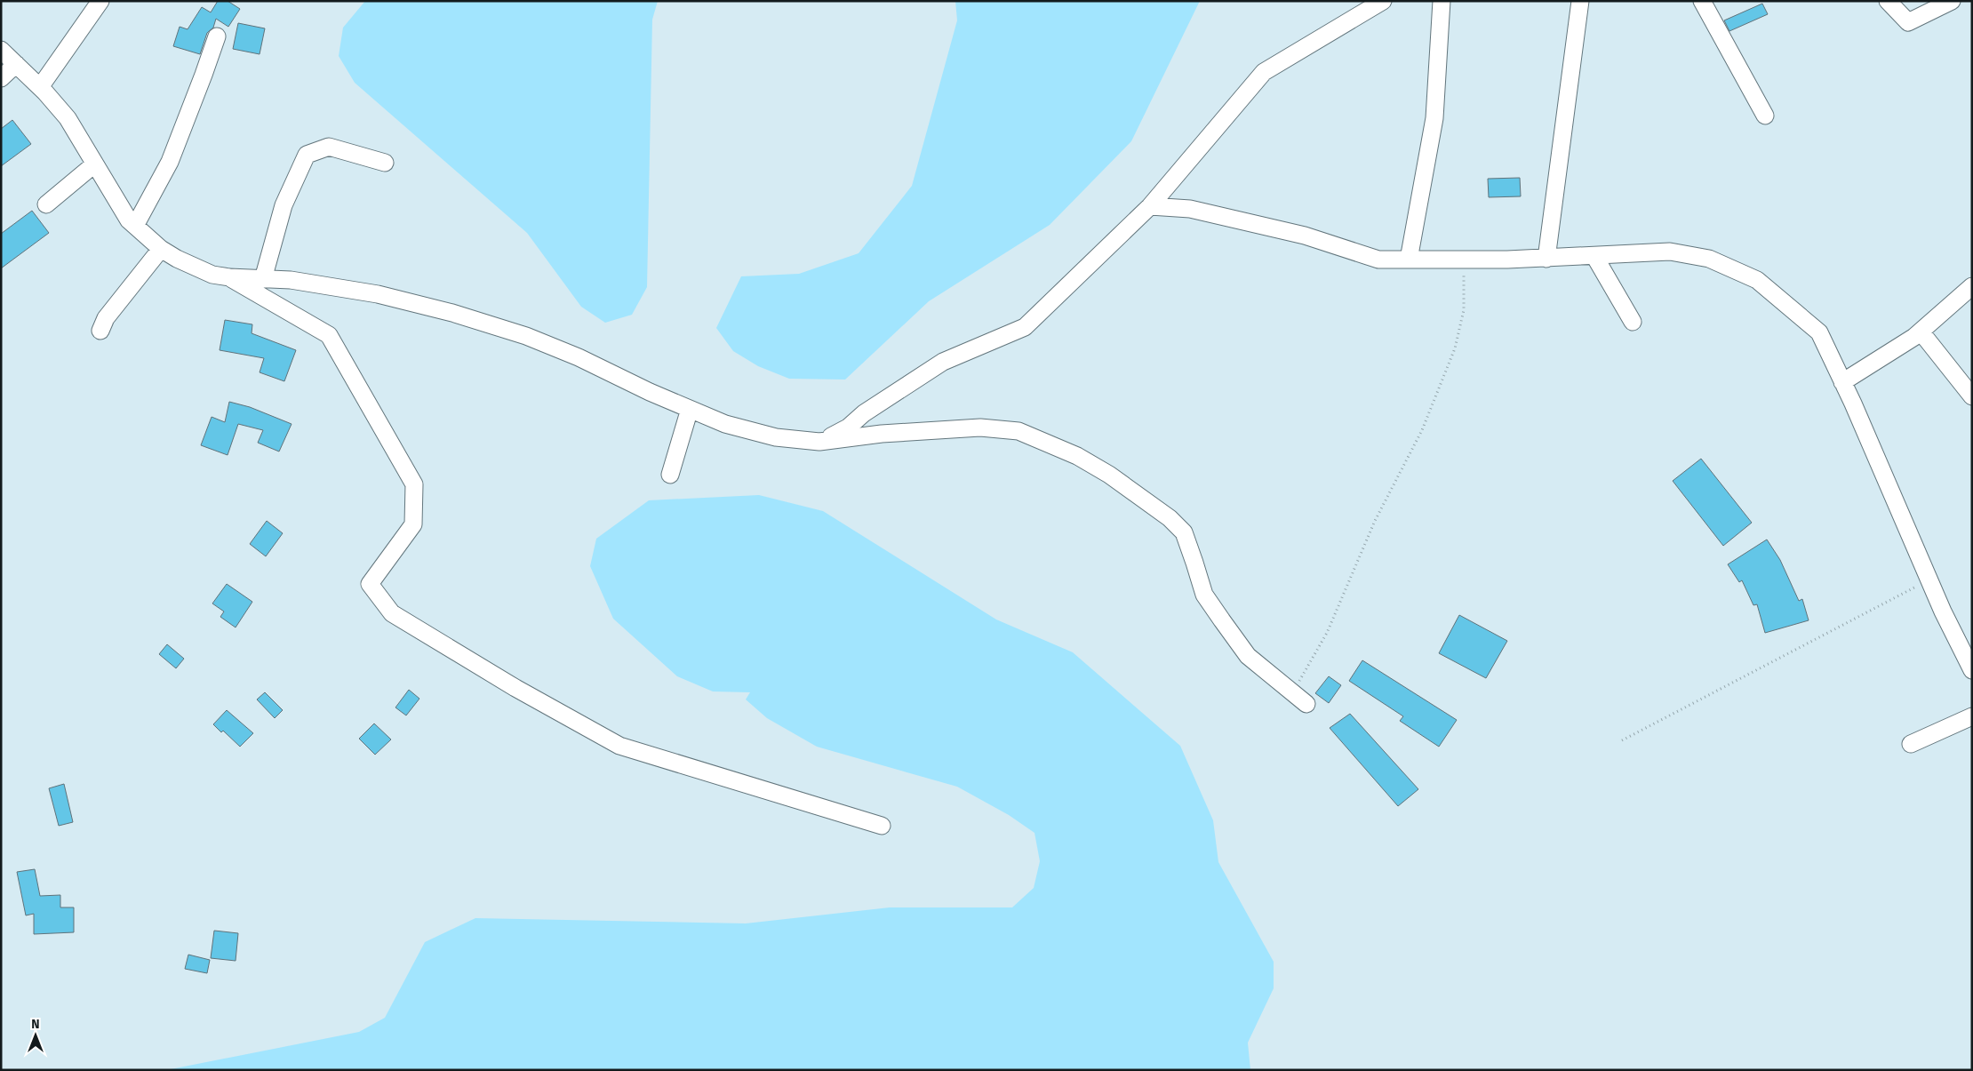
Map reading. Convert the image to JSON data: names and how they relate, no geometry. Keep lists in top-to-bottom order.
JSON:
{
  "north": "top"
}
